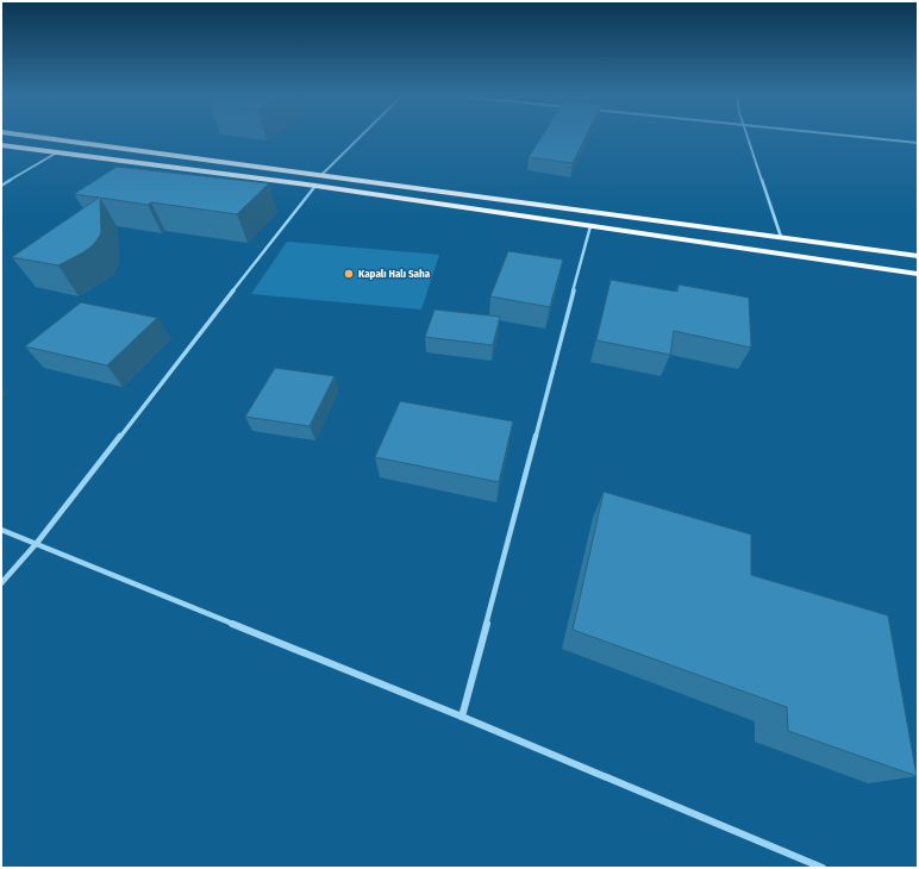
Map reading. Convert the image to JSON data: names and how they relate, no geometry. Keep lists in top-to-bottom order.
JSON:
{
  "places": ["Kapalı Halı Saha"]
}
